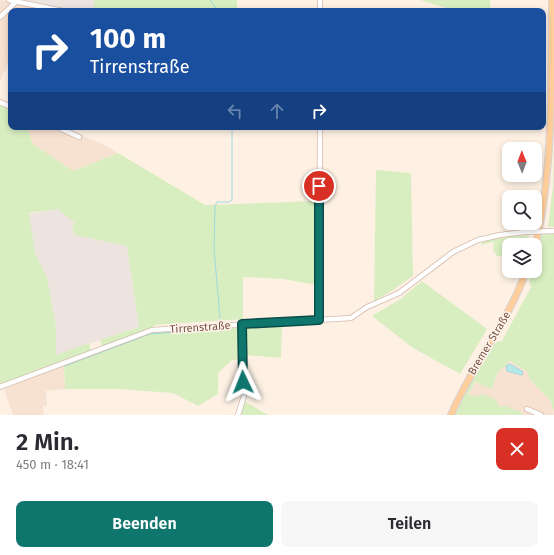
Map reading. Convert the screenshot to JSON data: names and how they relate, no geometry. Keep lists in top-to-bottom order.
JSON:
{
  "streets": {
    "main road": ["Bremer Straße"],
    "street": ["Tirrenstraße"]
  },
  "north": "top",
  "page": {
    "turn": ["100 m", "Tirrenstraße"],
    "heading": ["2 Min.", "450 m · 18:41"],
    "buttons": ["Beenden", "Teilen"]
  }
}
